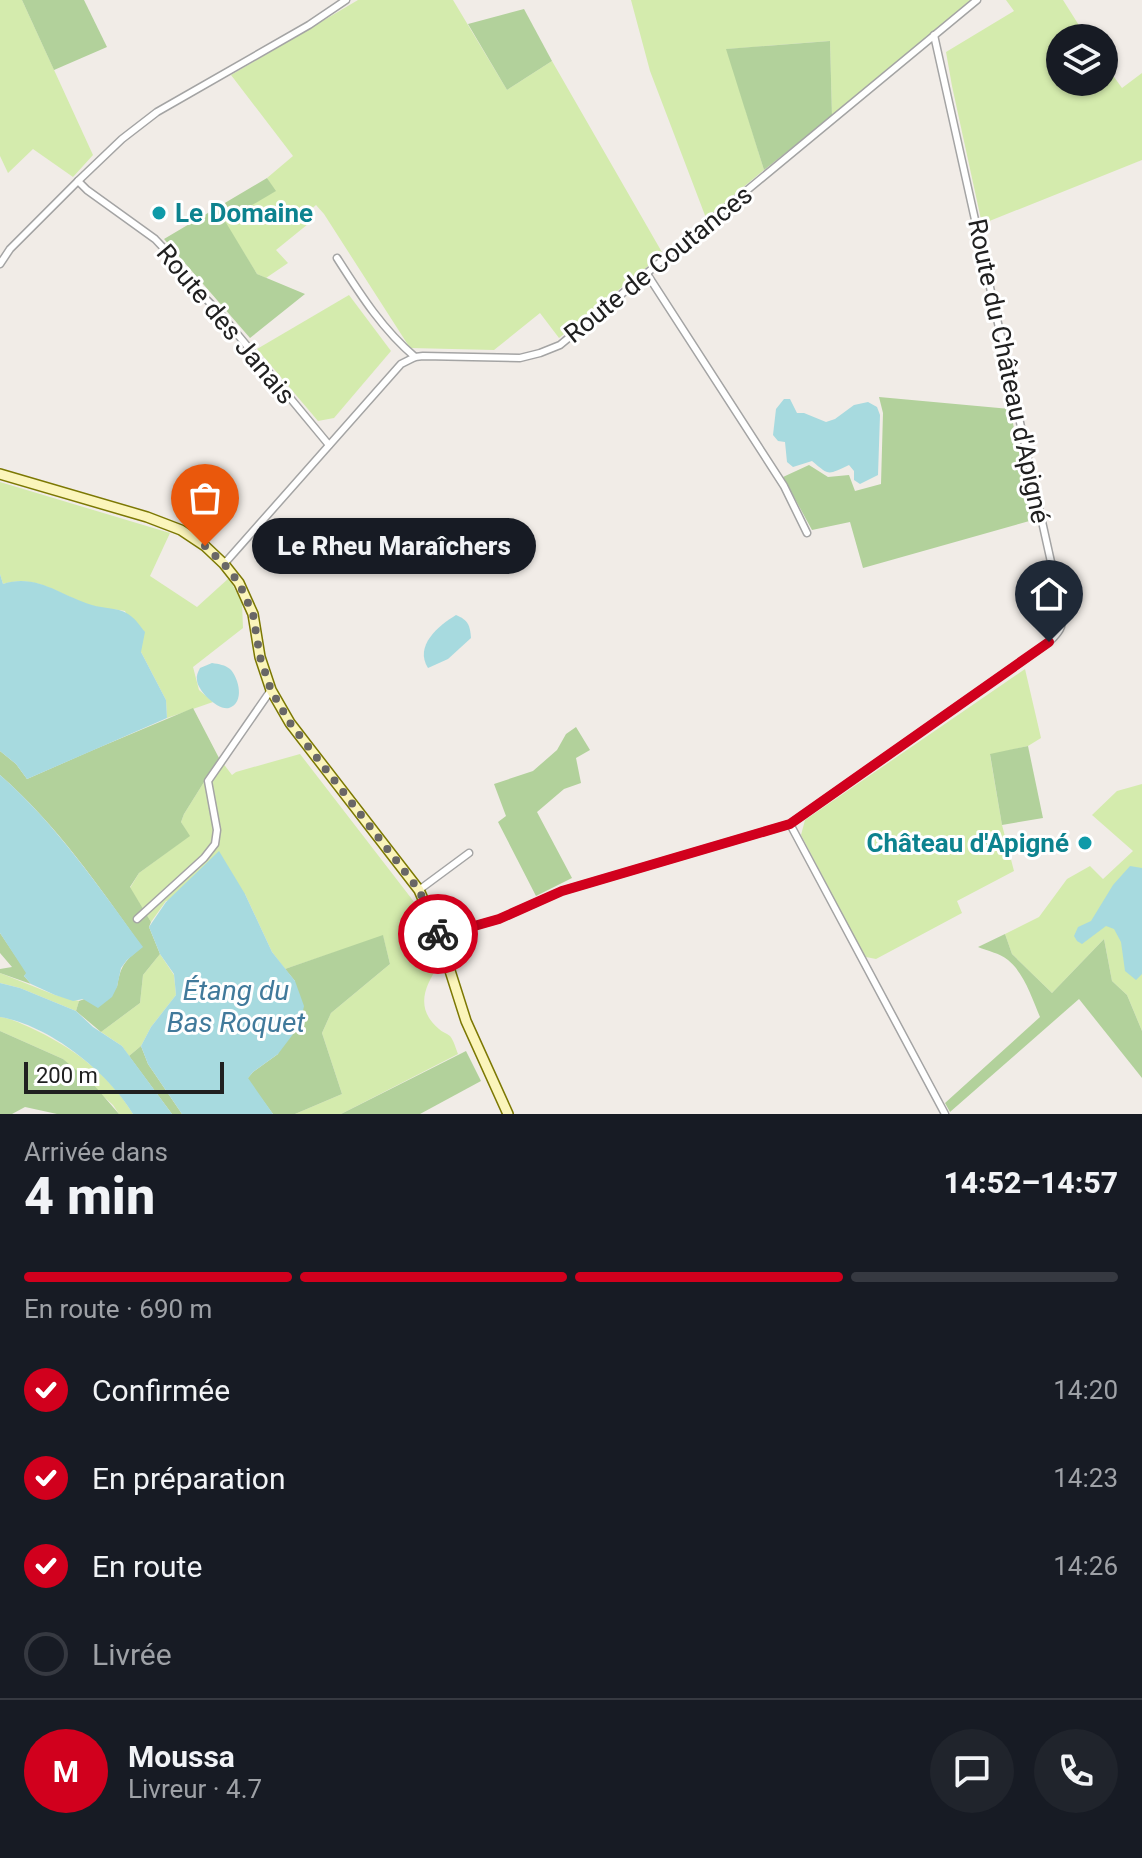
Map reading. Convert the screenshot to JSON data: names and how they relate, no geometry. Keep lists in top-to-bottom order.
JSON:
{
  "streets": {
    "street": ["Route de Coutances", "Route des Janais", "Route du Château d'Apigné"]
  },
  "crossings": [
    ["Route de Coutances", "Route du Château d'Apigné"]
  ],
  "water": ["Étang du Bas Roquet"],
  "places": ["Le Domaine", "Le Rheu Maraîchers", "Château d'Apigné"],
  "scale_bar": "200 m",
  "page": {
    "bubble": "Le Rheu Maraîchers",
    "scale": "200 m",
    "heading": ["4 min", "Arrivée dans", "14:52–14:57"],
    "panel": ["Moussa", "Livreur · 4.7"],
    "bar": "En route · 690 m",
    "list": [
      ["Confirmée", "14:20"],
      ["En préparation", "14:23"],
      ["En route", "14:26"],
      "Livrée"
    ],
    "round": "M"
  }
}
